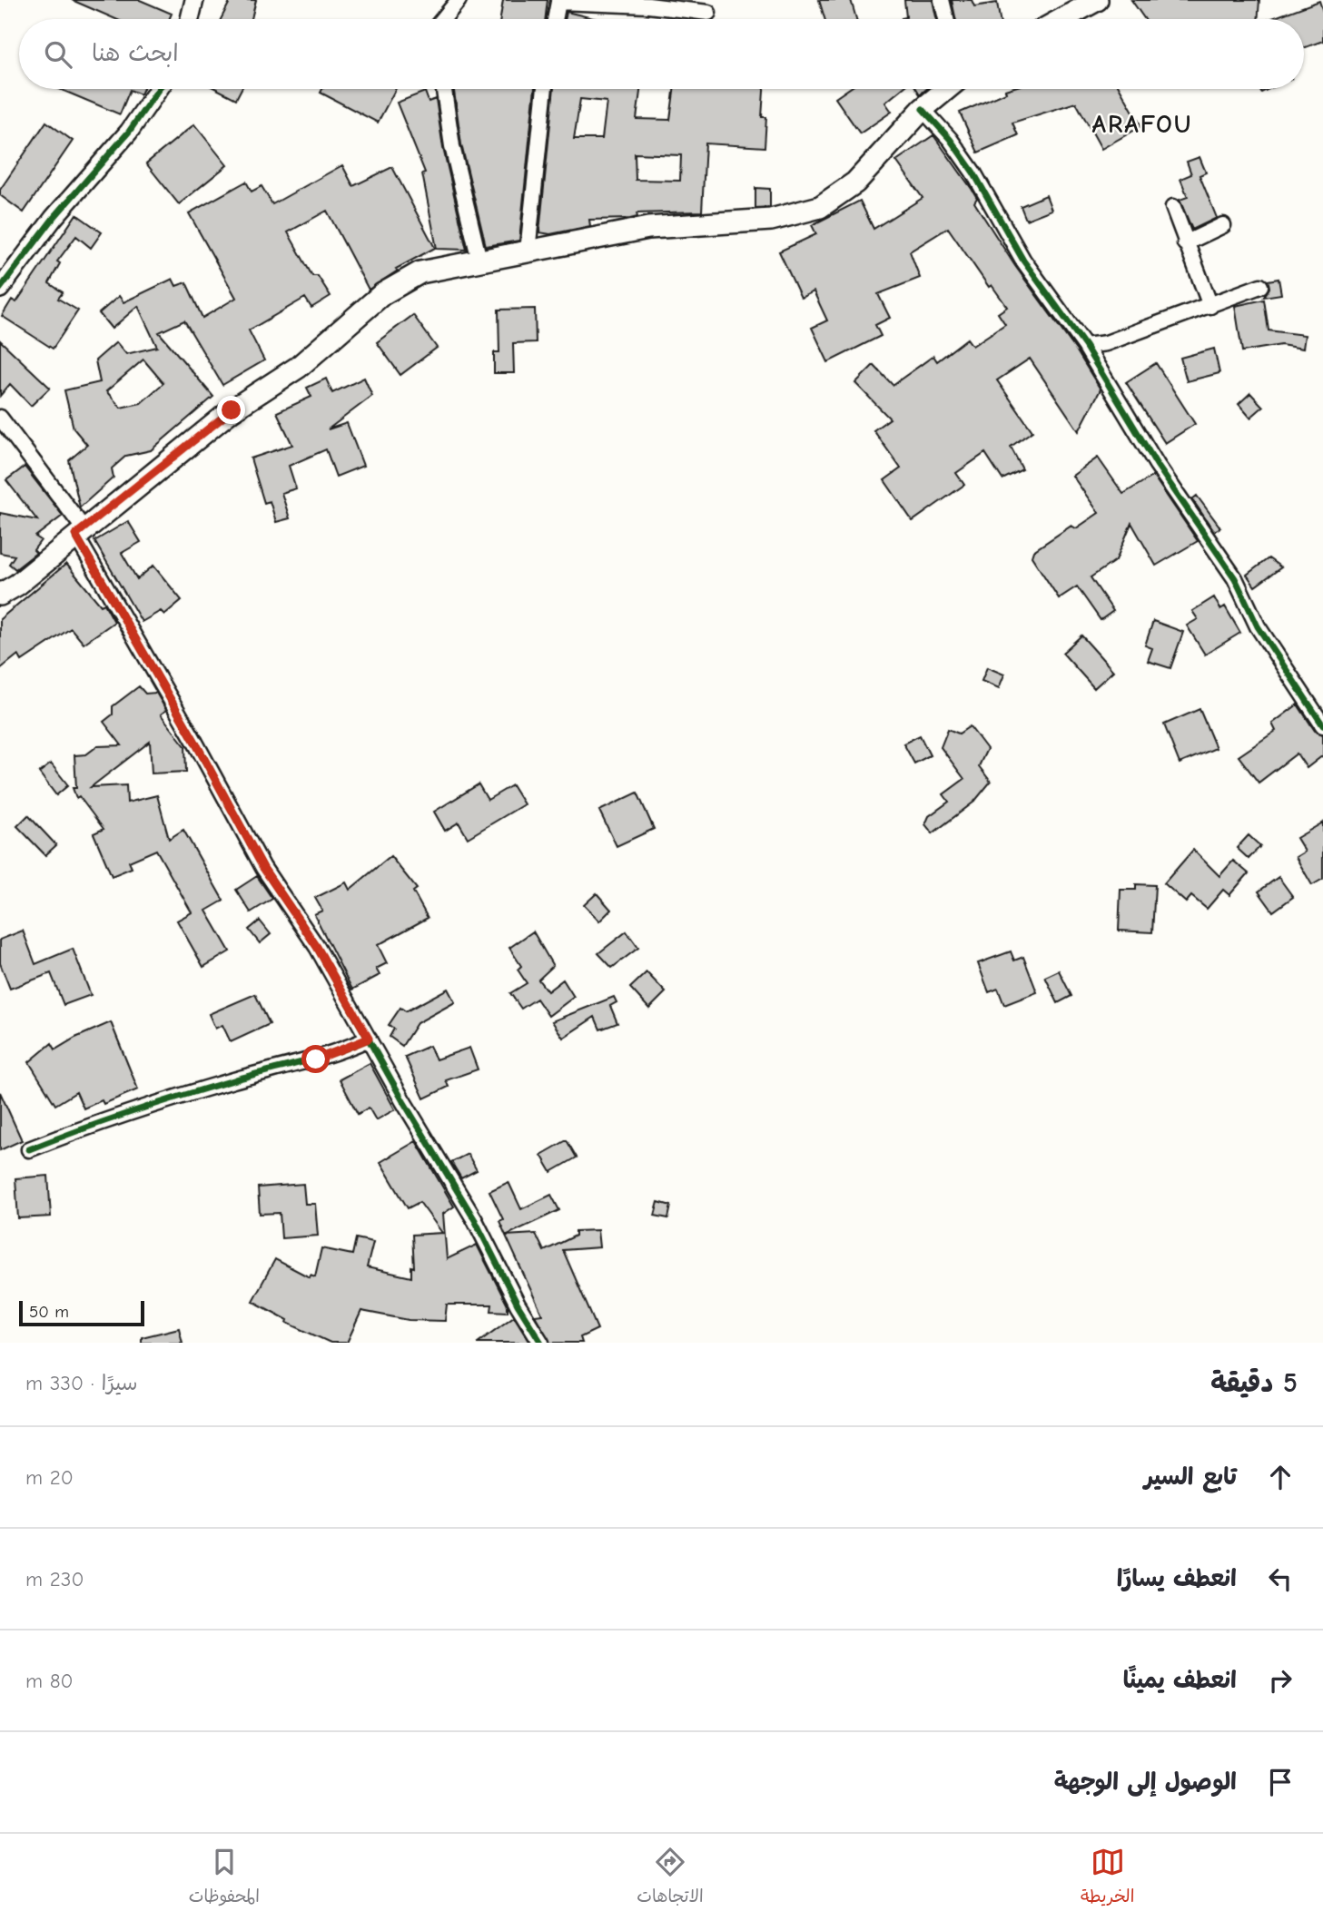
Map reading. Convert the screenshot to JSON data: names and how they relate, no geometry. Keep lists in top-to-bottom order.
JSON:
{
  "districts": ["ARAFOU"],
  "scale_bar": "50 m",
  "page": {
    "search": "ابحث هنا",
    "scale": "50 m",
    "heading": ["5 دقيقة", "سيرًا · 330 m"],
    "list": [
      ["تابع السير", "20 m"],
      ["انعطف يسارًا", "230 m"],
      ["انعطف يمينًا", "80 m"],
      "الوصول إلى الوجهة"
    ],
    "nav": ["الخريطة", "الاتجاهات", "المحفوظات"]
  }
}
